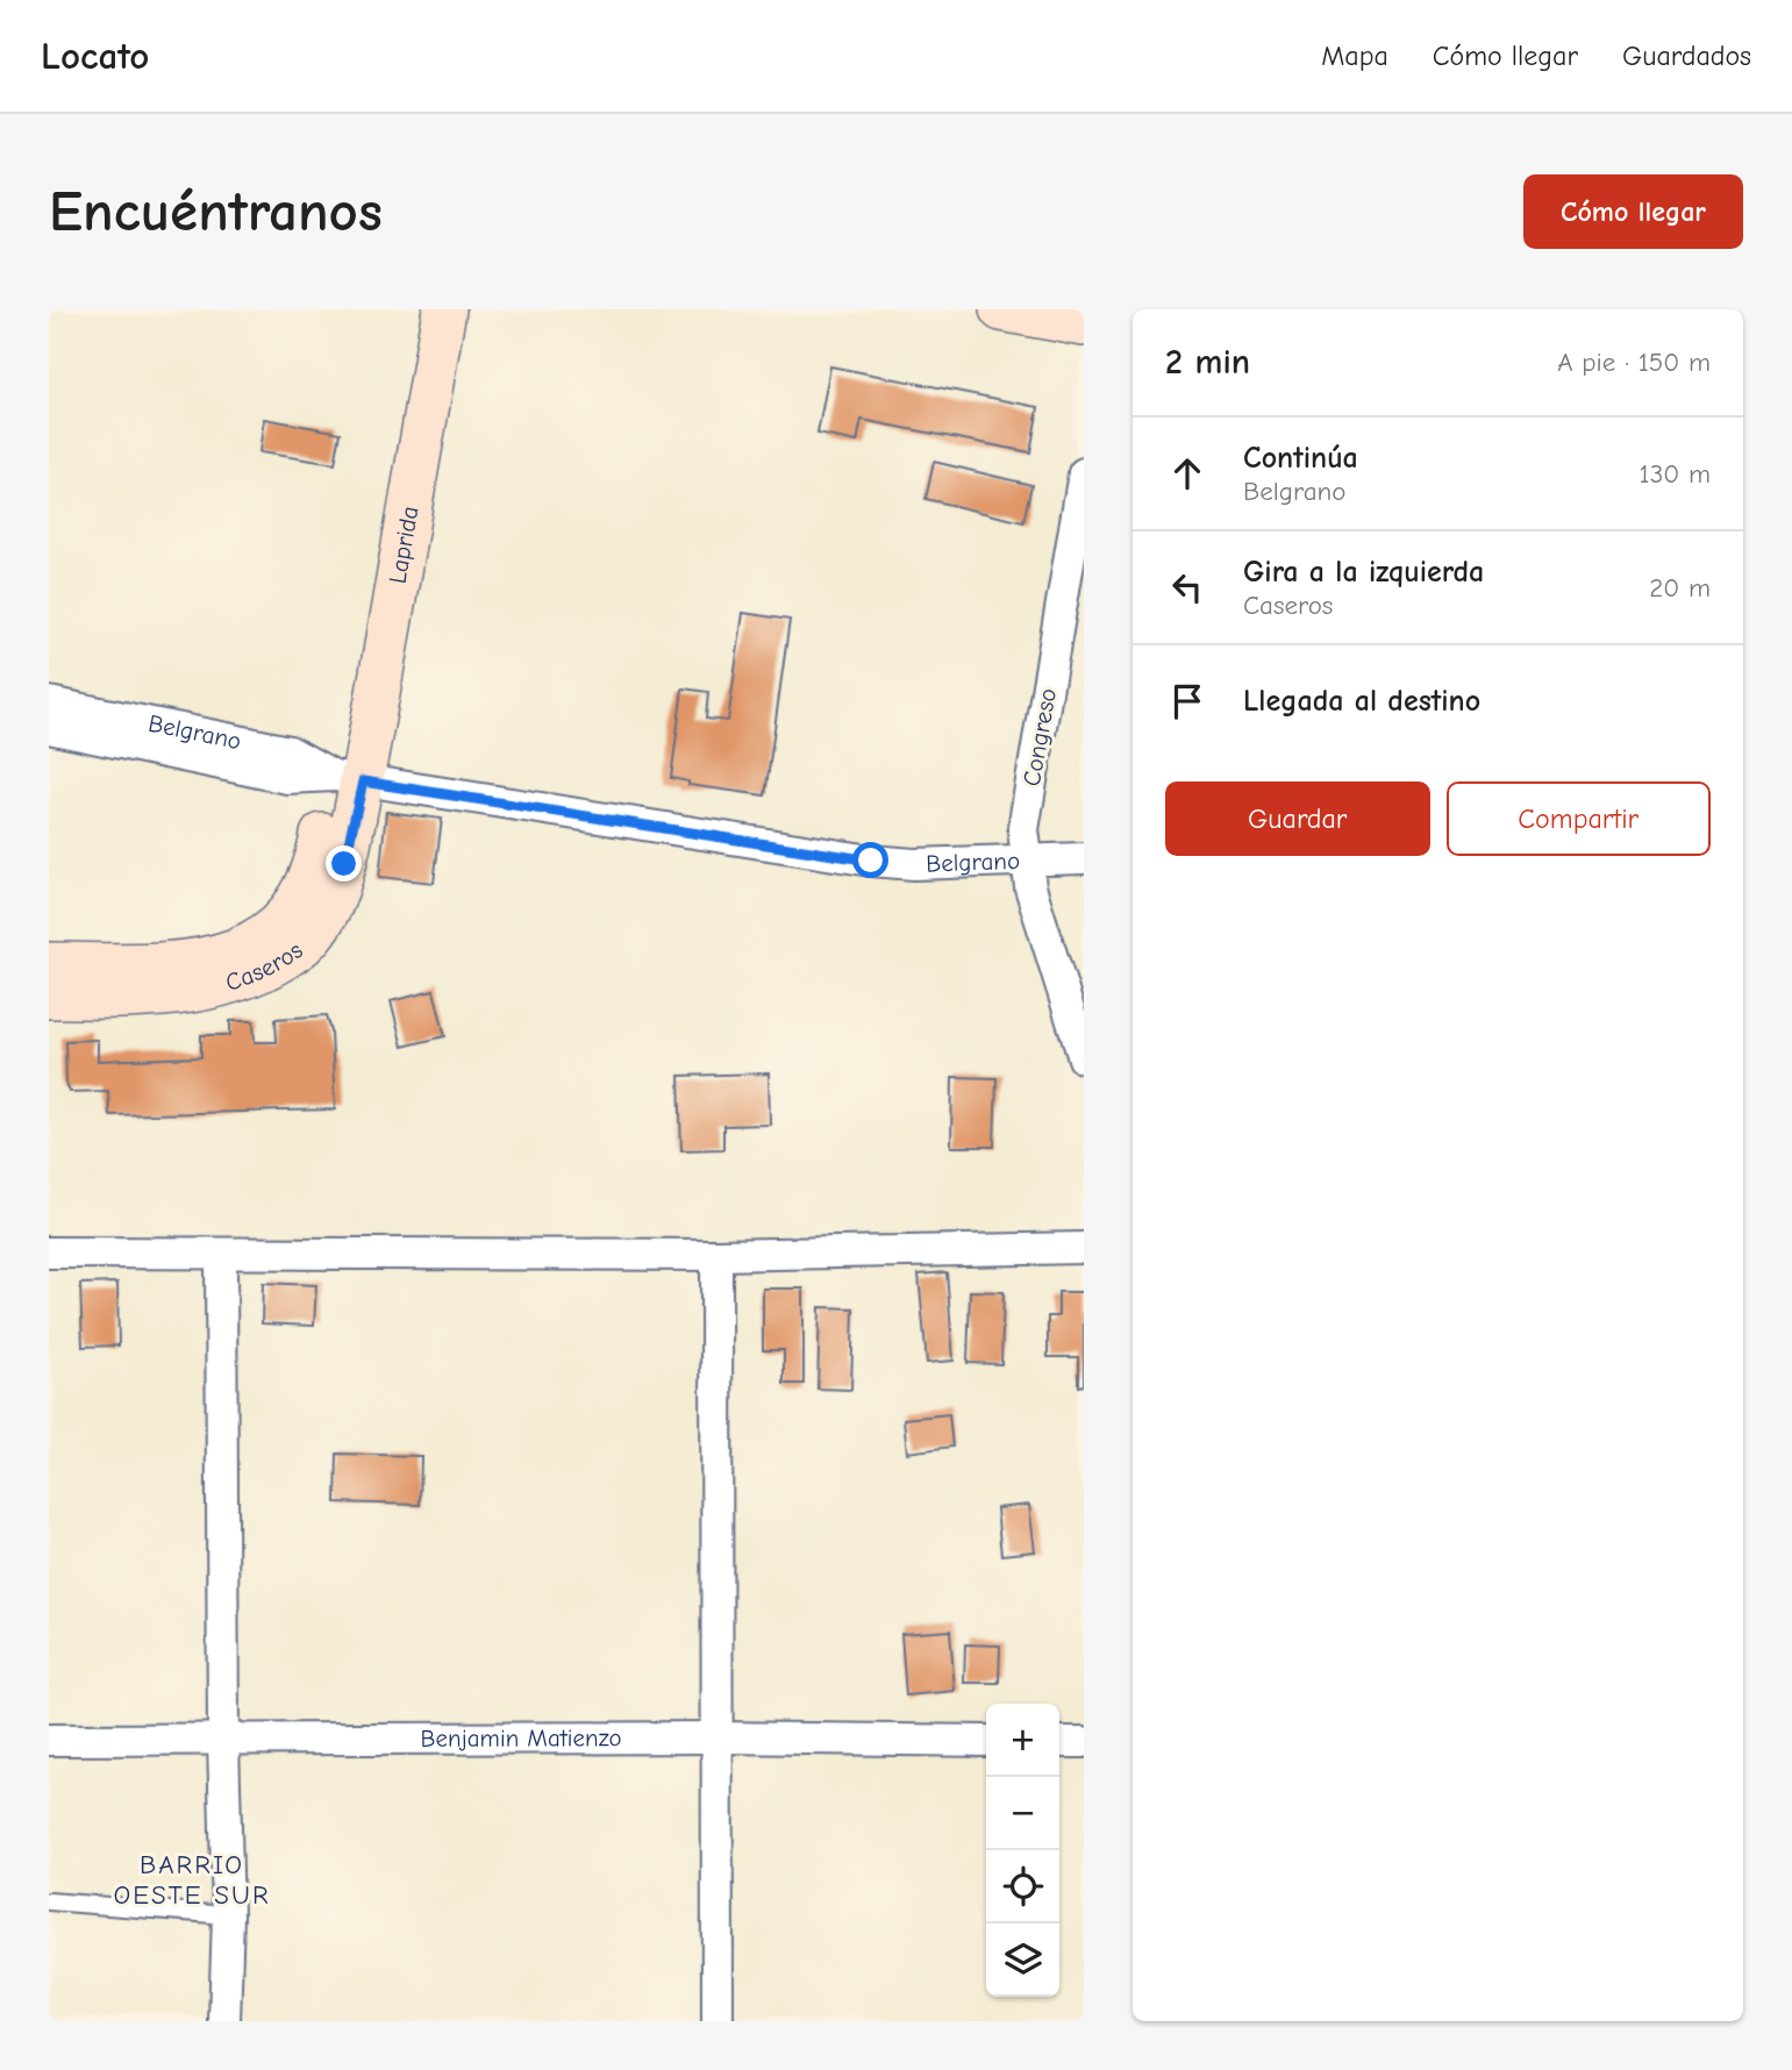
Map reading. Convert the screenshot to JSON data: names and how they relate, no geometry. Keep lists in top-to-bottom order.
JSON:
{
  "streets": {
    "main road": ["Laprida", "Caseros"],
    "street": ["Belgrano", "Congreso", "Benjamin Matienzo"]
  },
  "crossings": [
    ["Laprida", "Belgrano"],
    ["Laprida", "Caseros"],
    ["Belgrano", "Congreso"],
    ["Belgrano", "Caseros"]
  ],
  "districts": ["BARRIO OESTE SUR"],
  "page": {
    "header": "Locato",
    "nav": ["Mapa", "Cómo llegar", "Guardados"],
    "buttons": [
      "Cómo llegar",
      ["Guardar", "Compartir"]
    ],
    "title": "Encuéntranos",
    "heading": ["2 min", "A pie · 150 m"],
    "list": [
      ["Continúa", "Belgrano", "130 m"],
      ["Gira a la izquierda", "Caseros", "20 m"],
      "Llegada al destino"
    ],
    "map_buttons": ["+", "−"]
  }
}
